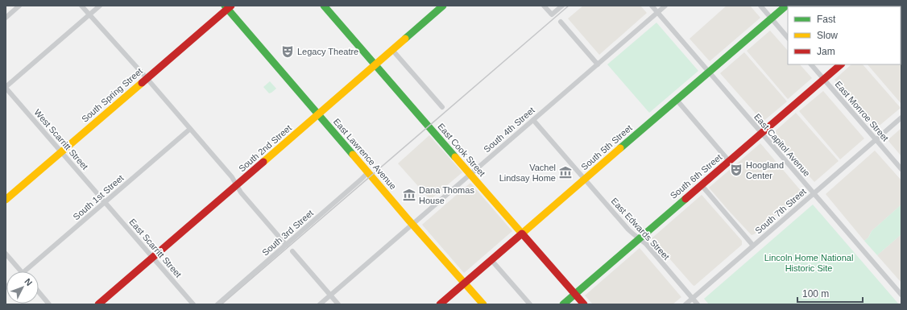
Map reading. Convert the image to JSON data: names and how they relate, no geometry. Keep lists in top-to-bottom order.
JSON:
{
  "streets": {
    "main road": [
      "South Spring Street",
      "South 5th Street",
      "South 2nd Street",
      "East Cook Street",
      "East Lawrence Avenue",
      "South 6th Street"
    ],
    "street": [
      "East Monroe Street",
      "South 4th Street",
      "West Scarritt Street",
      "East Capitol Avenue",
      "South 1st Street",
      "South 7th Street",
      "East Edwards Street",
      "South 3rd Street",
      "East Scarritt Street"
    ]
  },
  "crossings": [
    ["South Spring Street", "West Scarritt Street"],
    ["South Spring Street", "East Lawrence Avenue"],
    ["East Monroe Street", "South 6th Street"],
    ["East Monroe Street", "South 7th Street"],
    ["South 4th Street", "East Capitol Avenue"],
    ["South 4th Street", "East Cook Street"],
    ["South 4th Street", "East Lawrence Avenue"],
    ["South 4th Street", "East Edwards Street"],
    ["West Scarritt Street", "South 1st Street"],
    ["West Scarritt Street", "East Scarritt Street"],
    ["East Capitol Avenue", "South 5th Street"],
    ["East Capitol Avenue", "South 6th Street"],
    ["East Capitol Avenue", "South 7th Street"],
    ["South 5th Street", "East Cook Street"],
    ["South 5th Street", "East Lawrence Avenue"],
    ["South 5th Street", "East Edwards Street"],
    ["South 2nd Street", "East Cook Street"],
    ["South 2nd Street", "East Lawrence Avenue"],
    ["South 2nd Street", "East Scarritt Street"],
    ["East Cook Street", "South 6th Street"],
    ["East Lawrence Avenue", "South 3rd Street"],
    ["South 6th Street", "East Edwards Street"],
    ["South 1st Street", "East Scarritt Street"],
    ["South 7th Street", "East Edwards Street"]
  ],
  "parks": ["Lincoln Home National Historic Site"],
  "places": {
    "theatre": ["Legacy Theatre", "Hoogland Center"],
    "museum": ["Vachel Lindsay Home", "Dana Thomas House"]
  },
  "legend": ["Fast", "Slow", "Jam"],
  "scale_bar": "100 m",
  "north": "top right"
}
